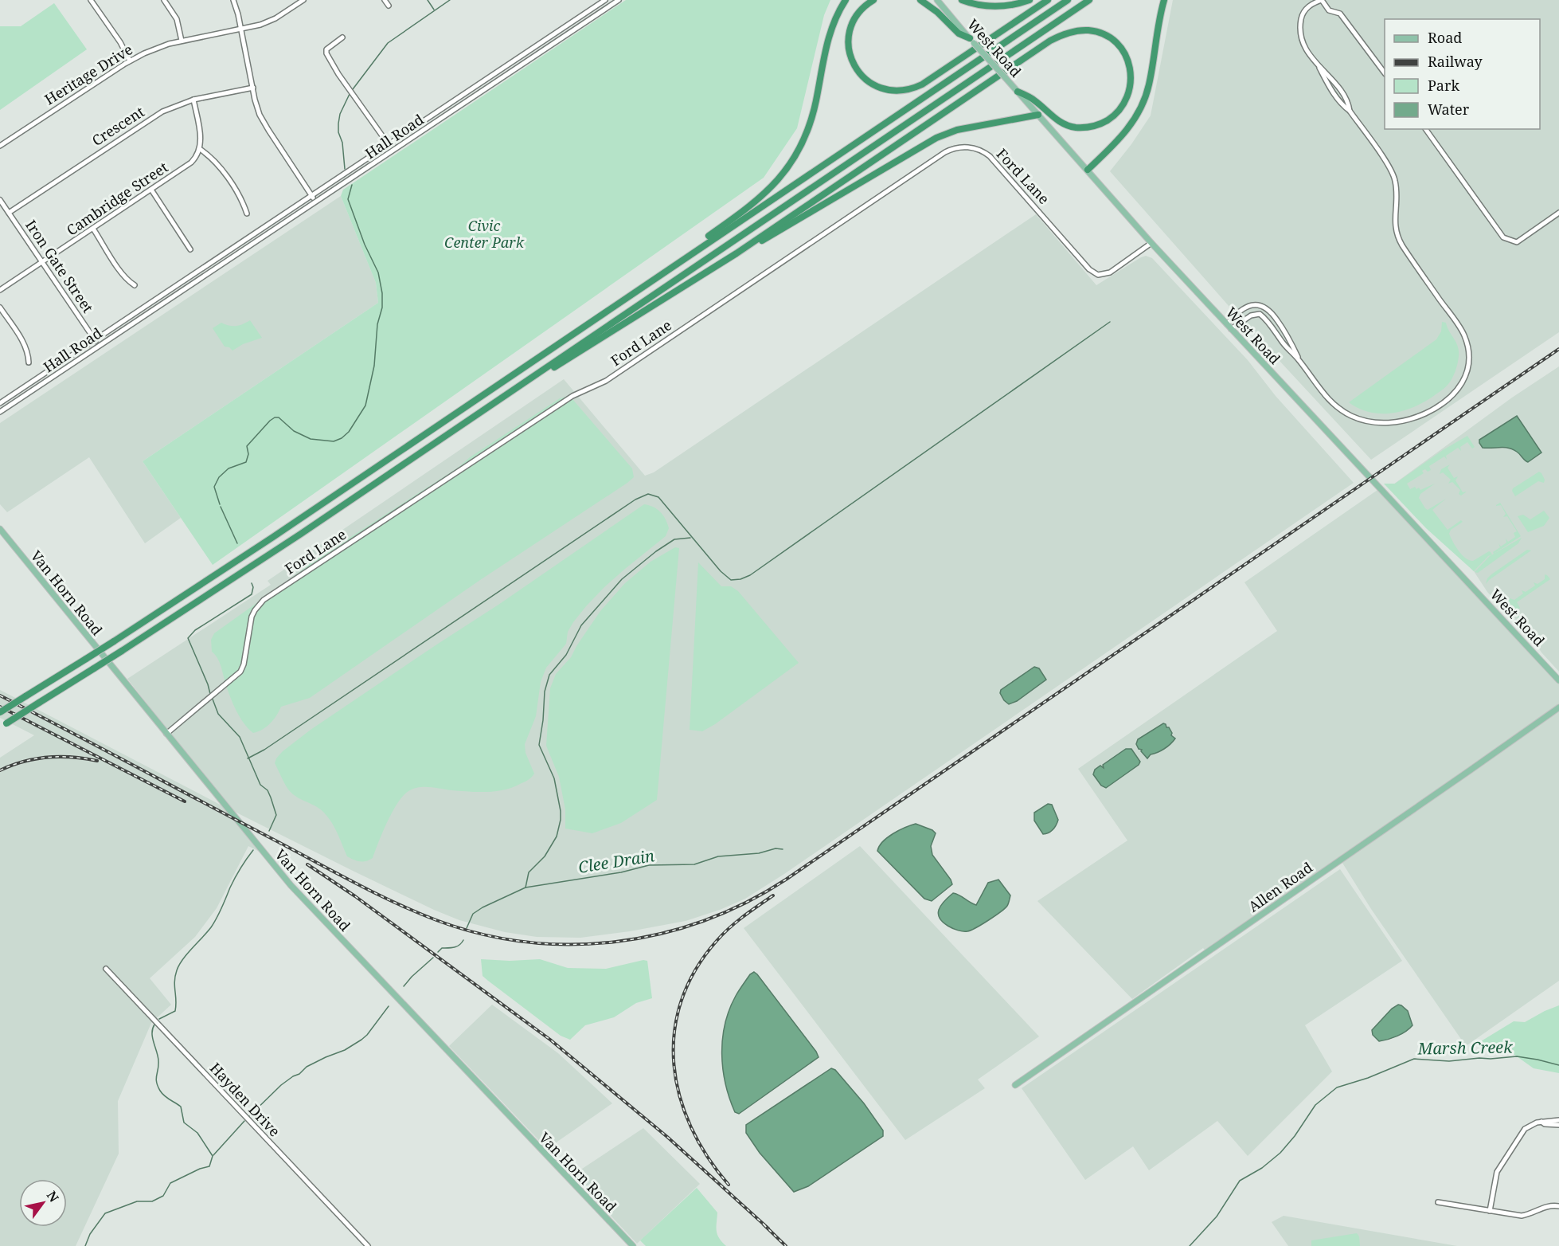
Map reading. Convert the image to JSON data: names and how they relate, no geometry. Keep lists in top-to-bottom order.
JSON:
{
  "streets": {
    "main road": ["West Road", "Van Horn Road", "Allen Road"],
    "street": [
      "Heritage Drive",
      "Crescent",
      "Hall Road",
      "Ford Lane",
      "Cambridge Street",
      "Iron Gate Street",
      "Hayden Drive"
    ]
  },
  "crossings": [
    ["West Road", "Ford Lane"],
    ["Crescent", "Iron Gate Street"],
    ["Hall Road", "Iron Gate Street"],
    ["Ford Lane", "Van Horn Road"],
    ["Cambridge Street", "Iron Gate Street"]
  ],
  "water": ["Clee Drain", "Marsh Creek"],
  "parks": ["Civic Center Park"],
  "legend": [
    "Road",
    "Railway",
    "Park",
    "Water"
  ],
  "north": "top right"
}
